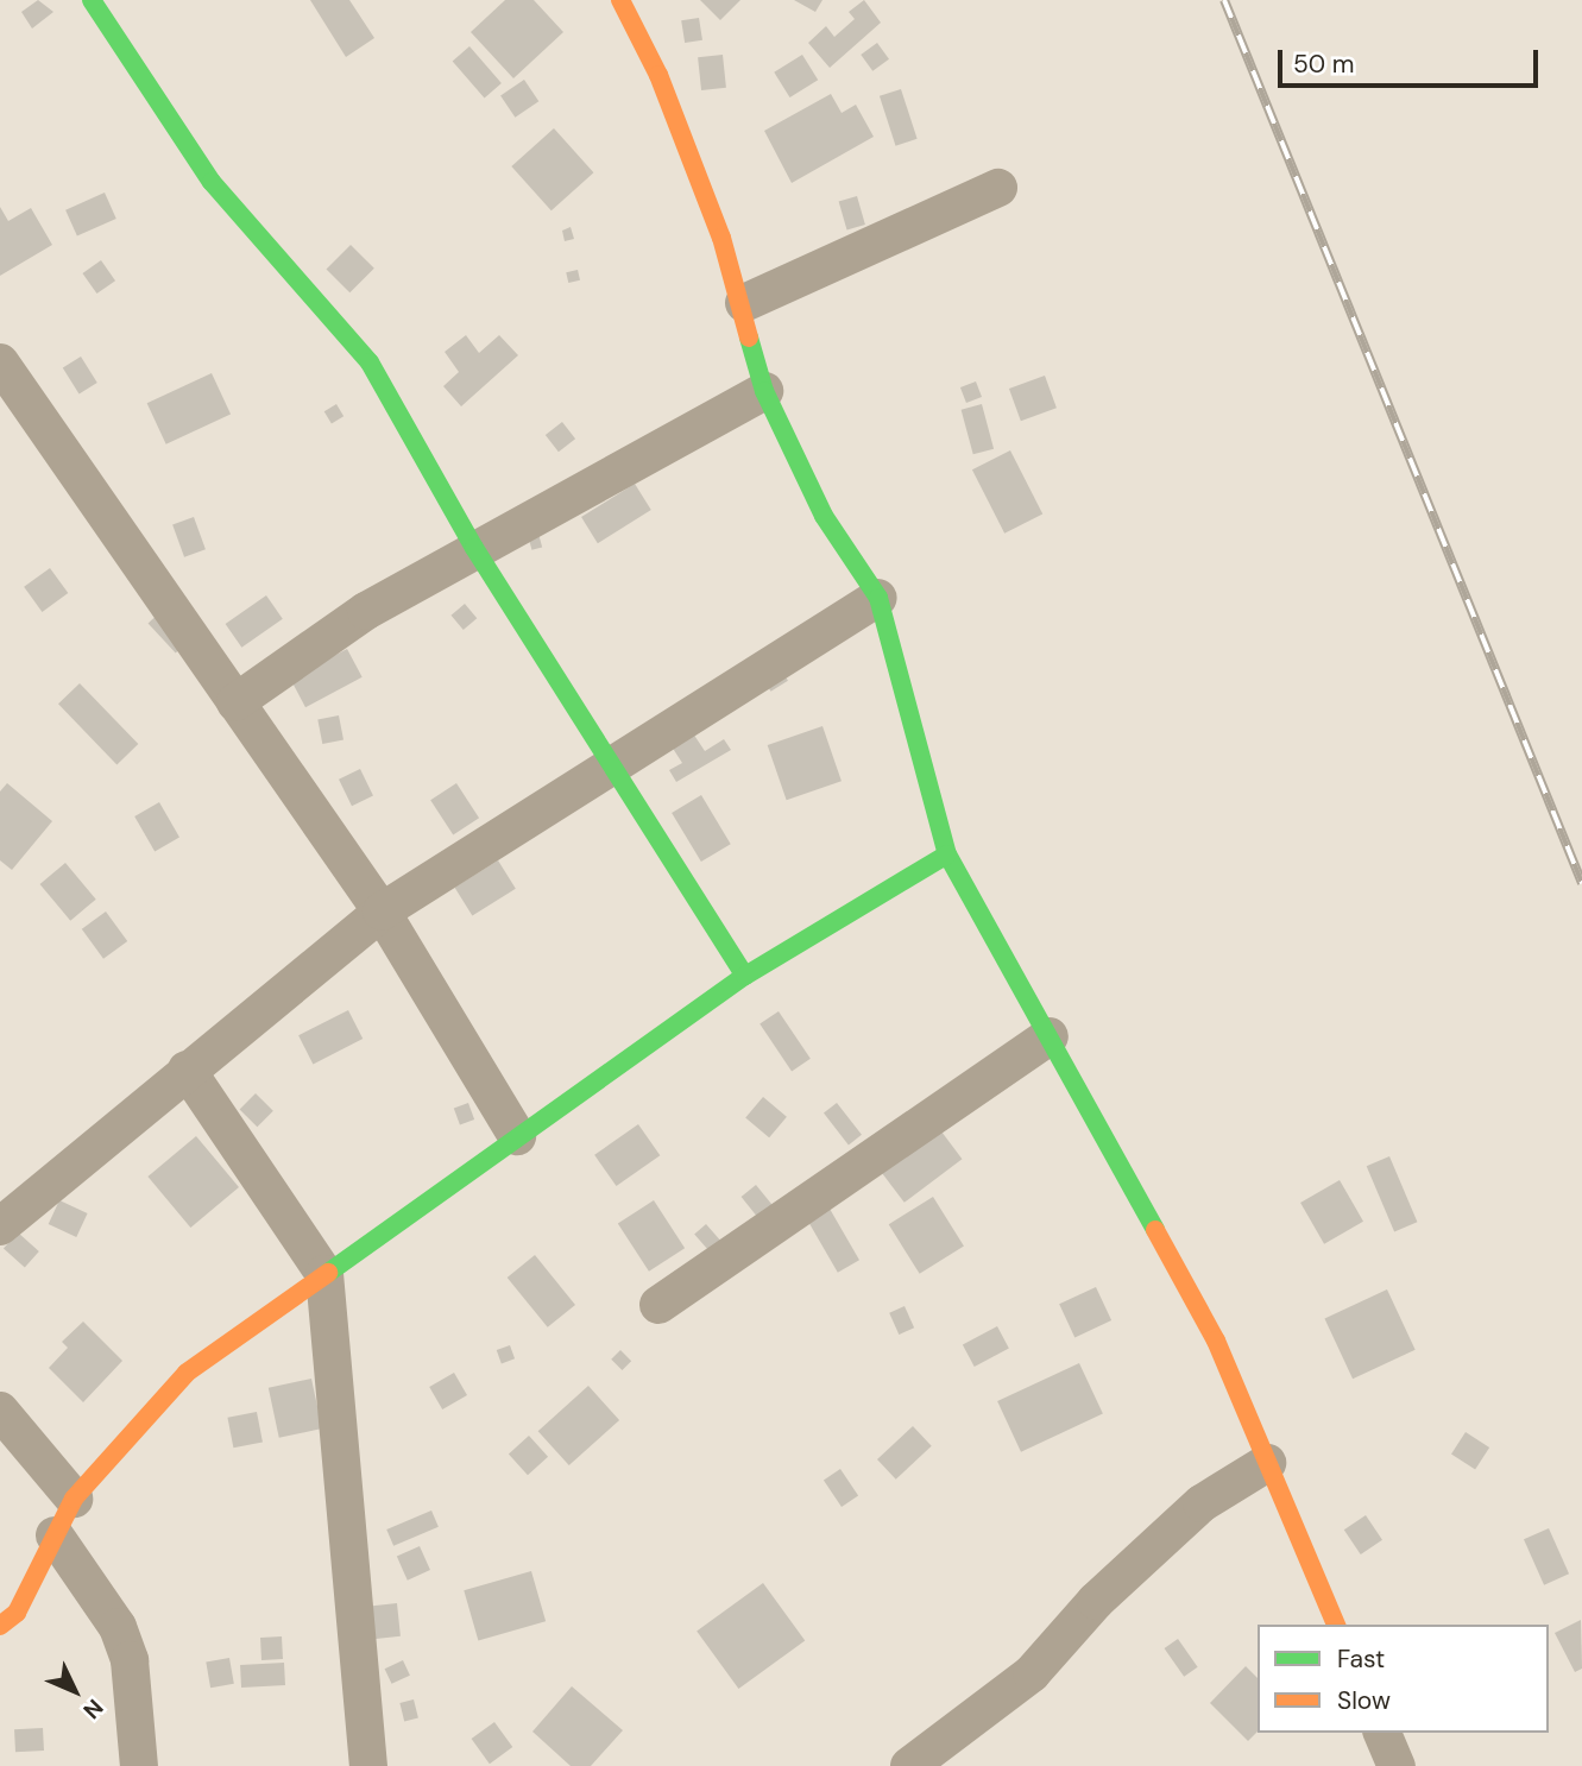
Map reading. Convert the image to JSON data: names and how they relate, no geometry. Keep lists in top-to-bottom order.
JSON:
{
  "legend": ["Fast", "Slow"],
  "scale_bar": "50 m",
  "north": "bottom right"
}
